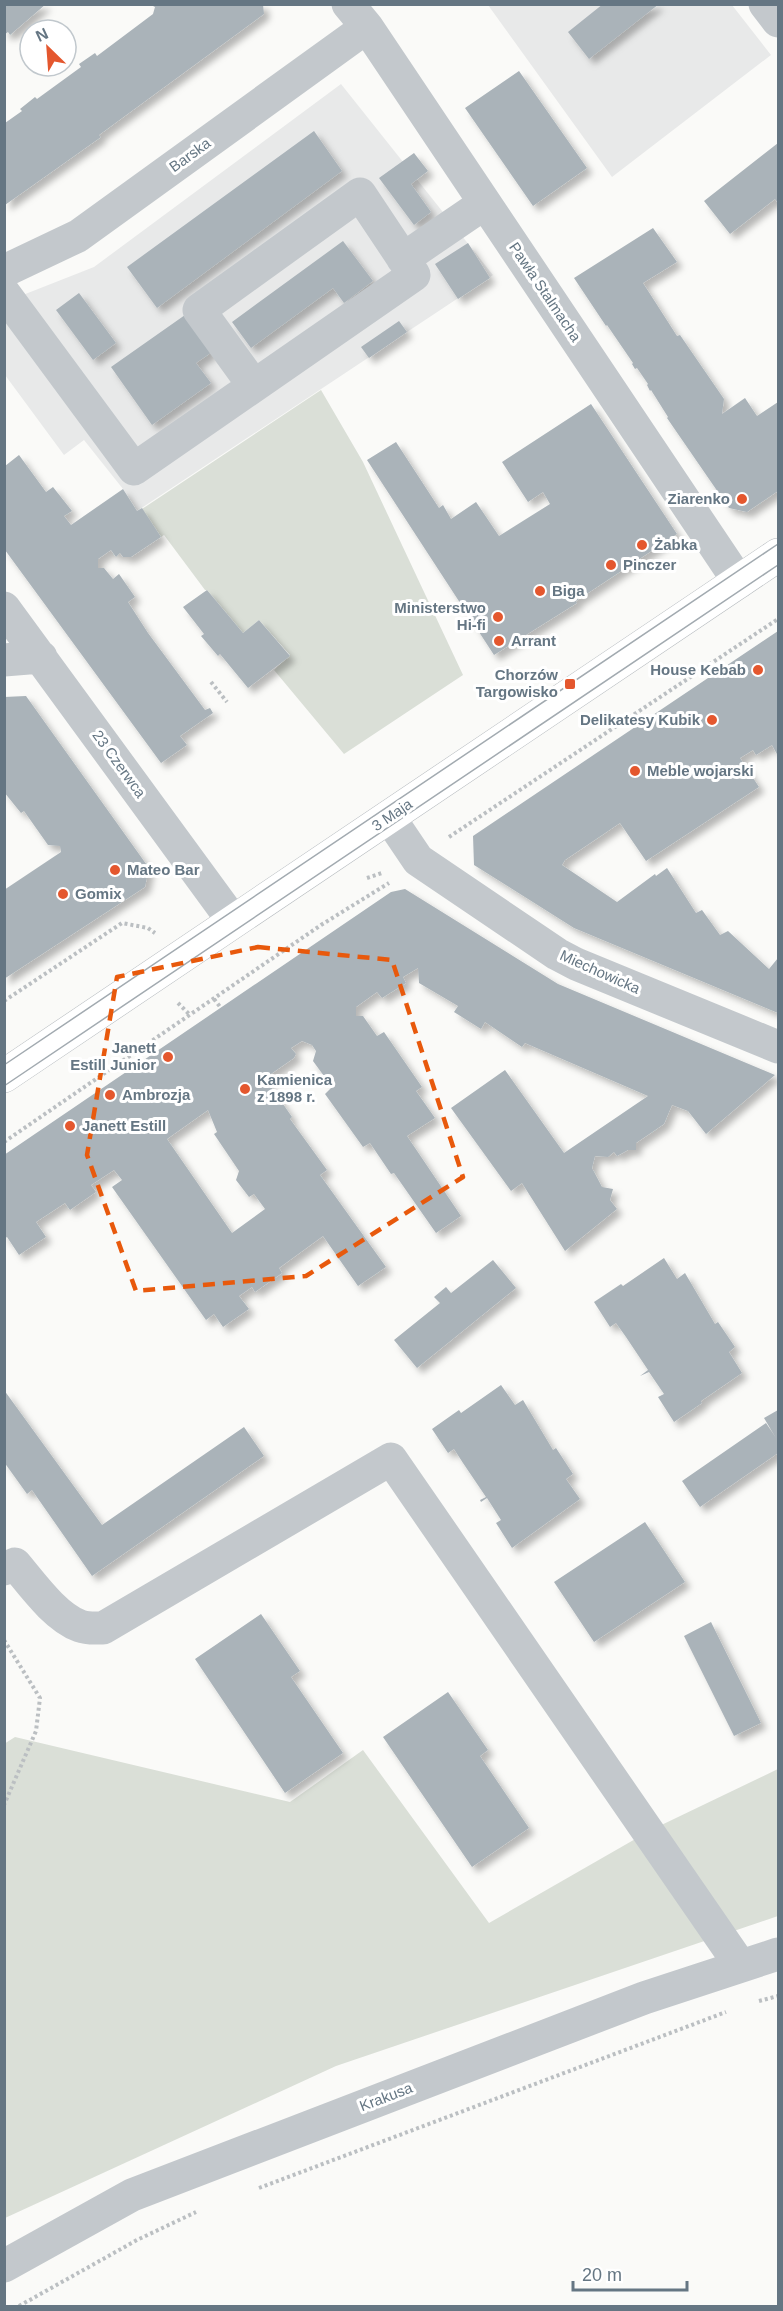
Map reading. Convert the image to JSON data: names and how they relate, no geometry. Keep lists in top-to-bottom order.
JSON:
{
  "streets": {
    "main road": ["3 Maja"],
    "street": [
      "Barska",
      "Pawła Stalmacha",
      "23 Czerwca",
      "Miechowicka",
      "Krakusa"
    ]
  },
  "crossings": [
    ["Barska", "Pawła Stalmacha"],
    ["Pawła Stalmacha", "3 Maja"],
    ["23 Czerwca", "3 Maja"],
    ["3 Maja", "Miechowicka"]
  ],
  "places": {
    "other": [
      "Ziarenko",
      "Żabka",
      "Pinczer",
      "Biga",
      "Ministerstwo Hi-fi",
      "Arrant",
      "House Kebab",
      "Delikatesy Kubik",
      "Meble wojarski",
      "Mateo Bar",
      "Gomix",
      "Janett Estill Junior",
      "Kamienica z 1898 r.",
      "Ambrozja",
      "Janett Estill"
    ],
    "transit": ["Chorzów Targowisko"]
  },
  "scale_bar": "20 m",
  "north": "top left"
}
